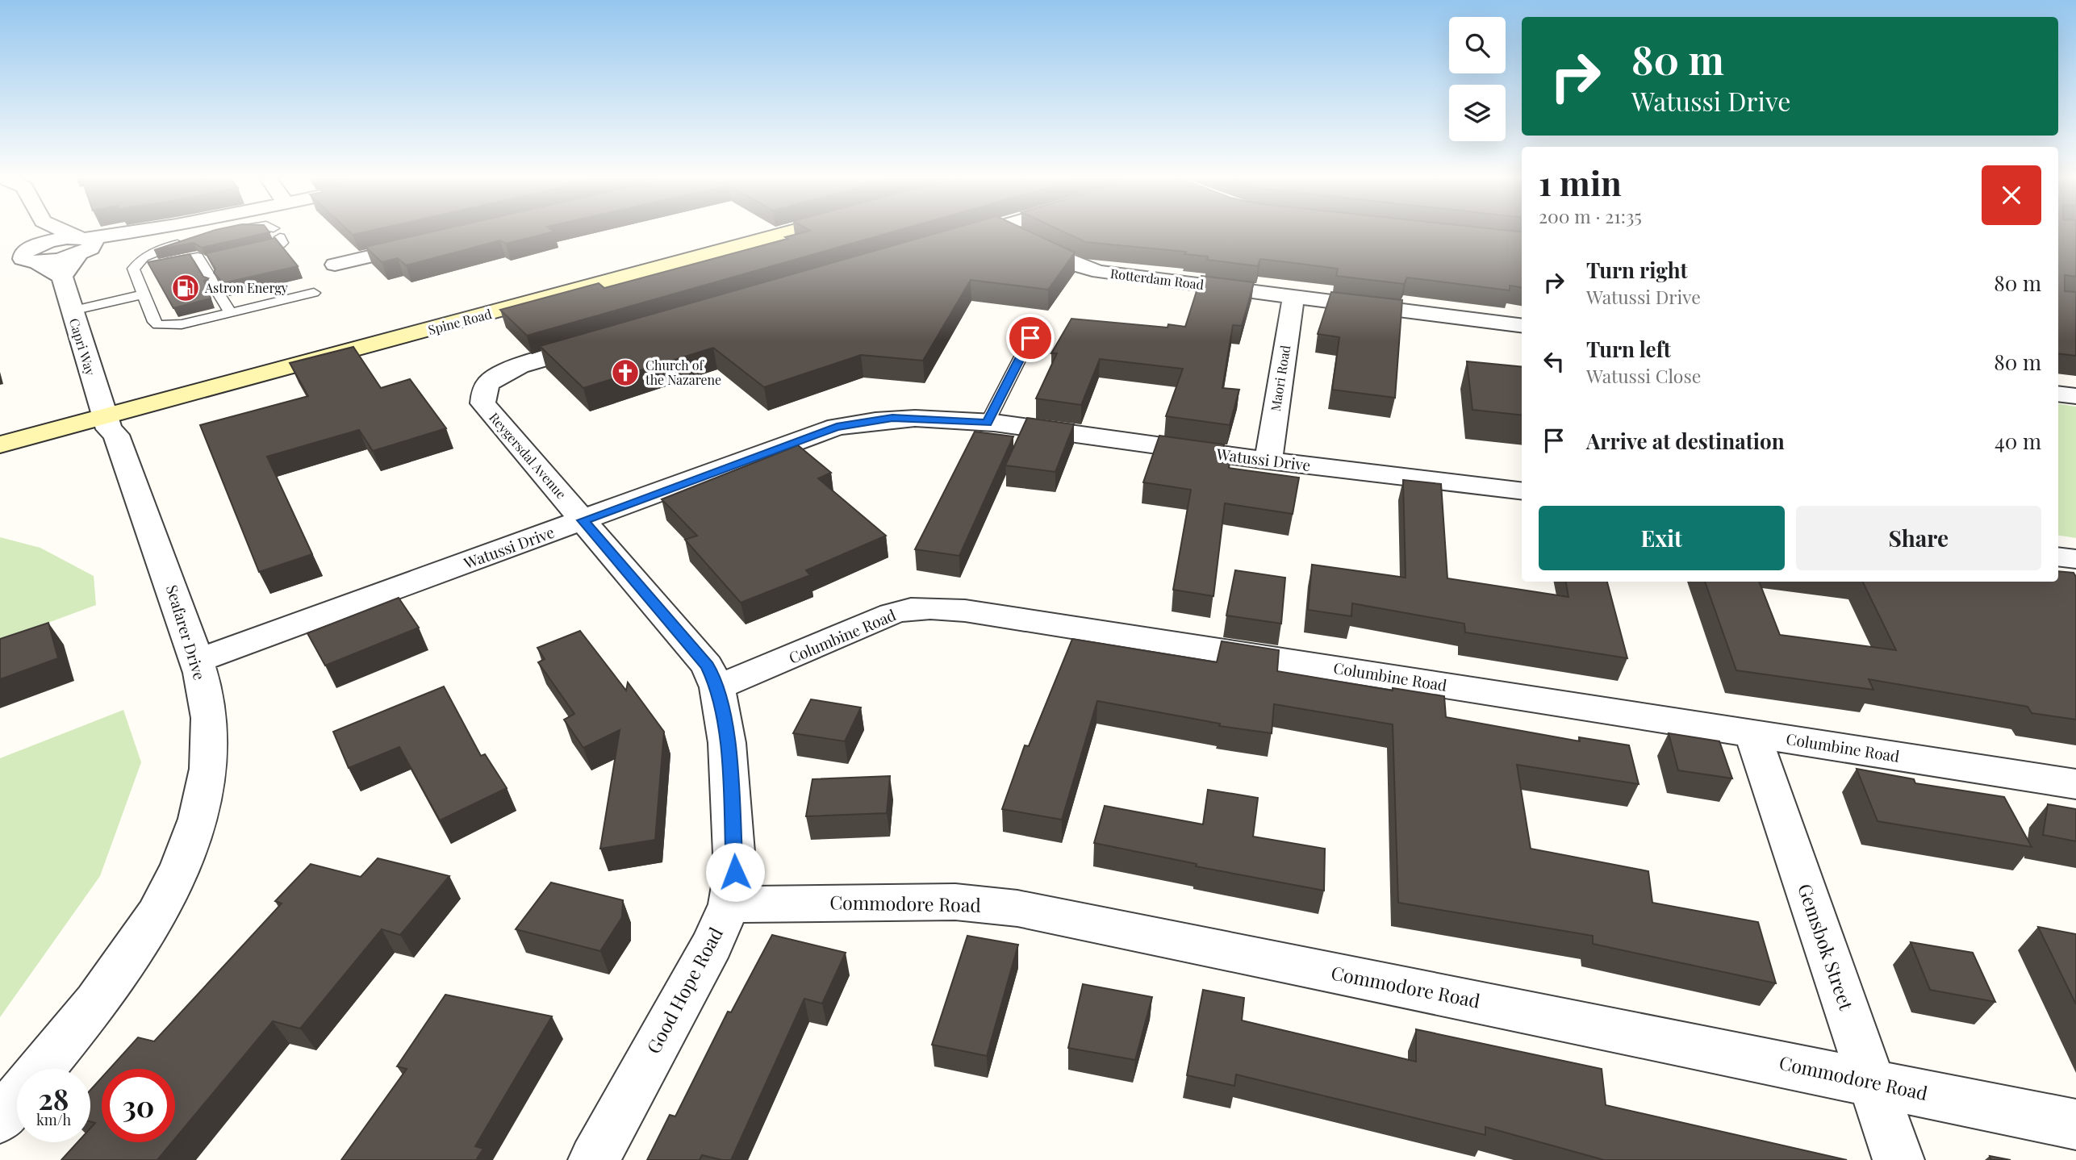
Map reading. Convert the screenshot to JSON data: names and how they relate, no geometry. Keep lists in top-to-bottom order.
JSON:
{
  "streets": {
    "main road": ["Spine Road"],
    "street": [
      "Rotterdam Road",
      "Capri Way",
      "Maori Road",
      "Reygersdal Avenue",
      "Watussi Drive",
      "Seafarer Drive",
      "Columbine Road",
      "Commodore Road",
      "Gemsbok Street",
      "Good Hope Road"
    ]
  },
  "crossings": [
    ["Rotterdam Road", "Maori Road"],
    ["Spine Road", "Capri Way"],
    ["Spine Road", "Seafarer Drive"],
    ["Capri Way", "Seafarer Drive"],
    ["Maori Road", "Watussi Drive"],
    ["Reygersdal Avenue", "Watussi Drive"],
    ["Reygersdal Avenue", "Good Hope Road"],
    ["Watussi Drive", "Seafarer Drive"],
    ["Watussi Drive", "Good Hope Road"],
    ["Columbine Road", "Gemsbok Street"],
    ["Columbine Road", "Good Hope Road"],
    ["Commodore Road", "Gemsbok Street"],
    ["Commodore Road", "Good Hope Road"]
  ],
  "places": {
    "fuel station": ["Astron Energy"],
    "church": ["Church of the Nazarene"]
  },
  "page": {
    "turn": ["80 m", "Watussi Drive"],
    "heading": ["1 min", "200 m · 21:35"],
    "list": [
      {
        "name": "Turn right",
        "note": "Watussi Drive",
        "value": "80 m"
      },
      {
        "name": "Turn left",
        "note": "Watussi Close",
        "value": "80 m"
      },
      {
        "name": "Arrive at destination",
        "value": "40 m"
      }
    ],
    "buttons": ["Exit", "Share"],
    "speed": "28 km/h",
    "limit": "30"
  }
}
